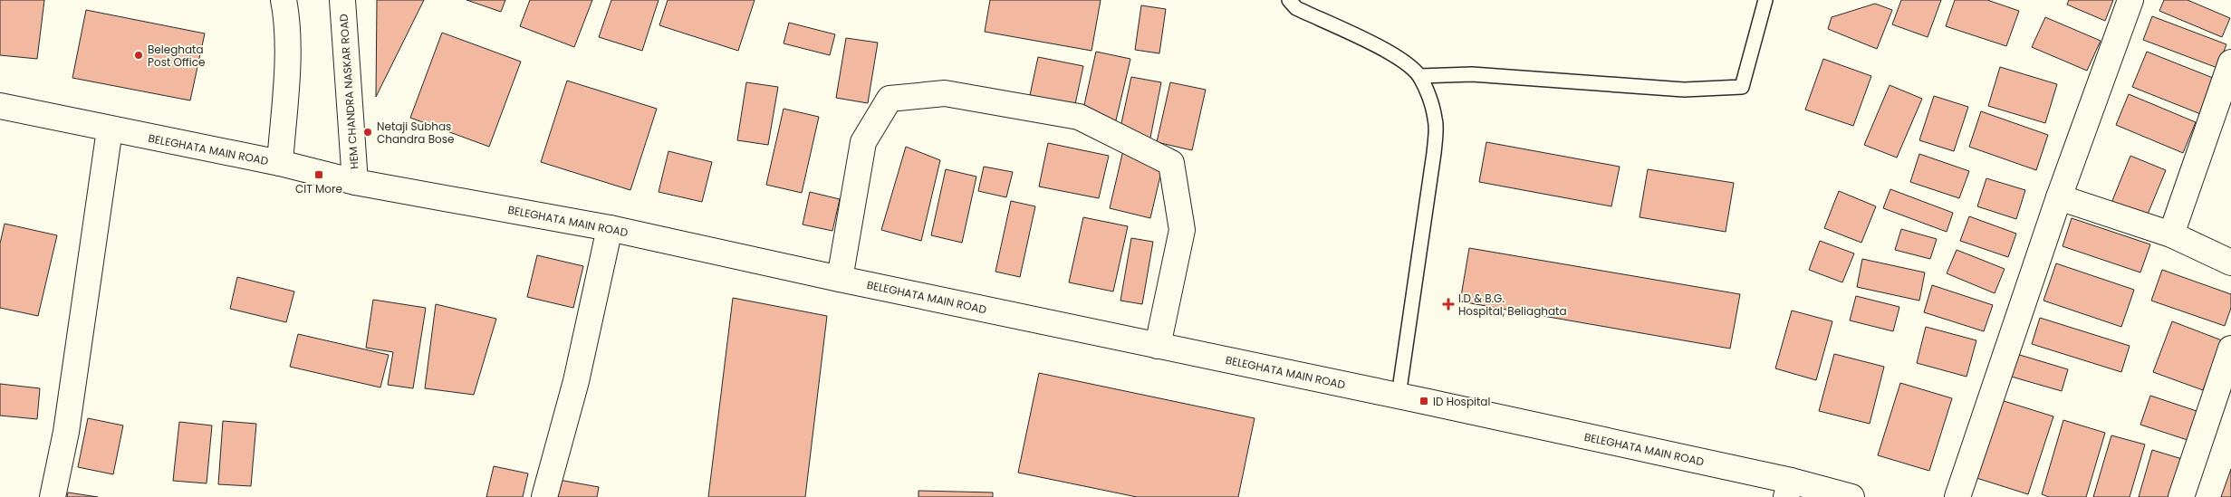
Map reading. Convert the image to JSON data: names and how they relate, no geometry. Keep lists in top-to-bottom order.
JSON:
{
  "streets": {
    "street": ["HEM CHANDRA NASKAR ROAD", "BELEGHATA MAIN ROAD"]
  },
  "crossings": [
    ["HEM CHANDRA NASKAR ROAD", "BELEGHATA MAIN ROAD"]
  ],
  "places": {
    "other": ["Beleghata Post Office", "Netaji Subhas Chandra Bose"],
    "transit": ["CIT More", "ID Hospital"],
    "health": ["I.D & B.G. Hospital, Beliaghata"]
  }
}
